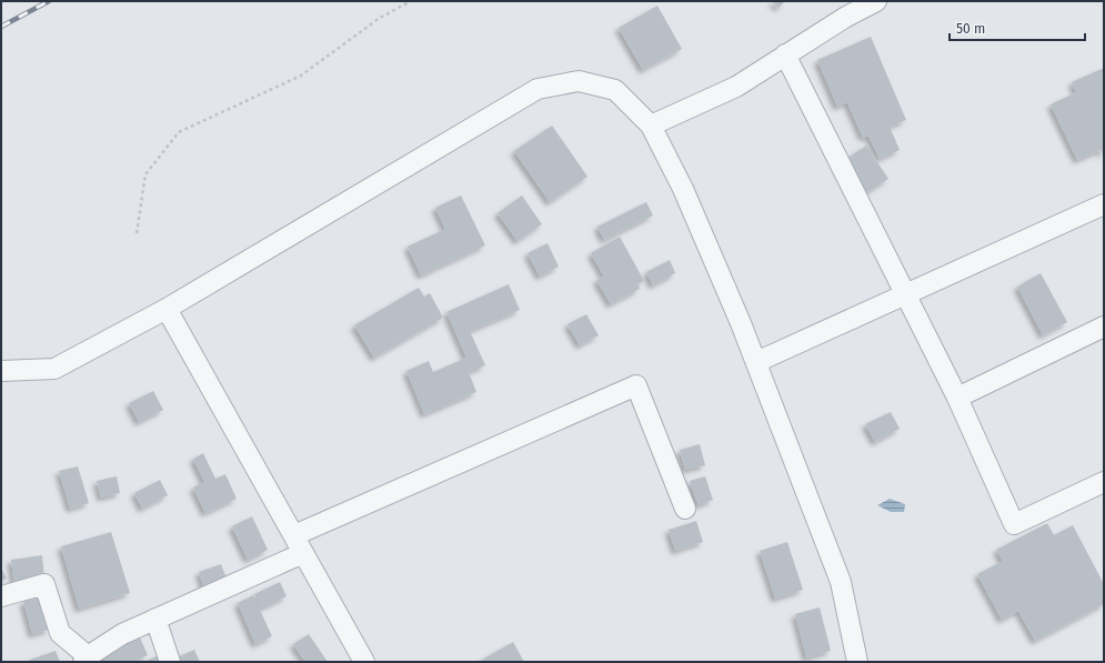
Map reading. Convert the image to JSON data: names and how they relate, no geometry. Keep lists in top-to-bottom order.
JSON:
{
  "scale_bar": "50 m"
}
